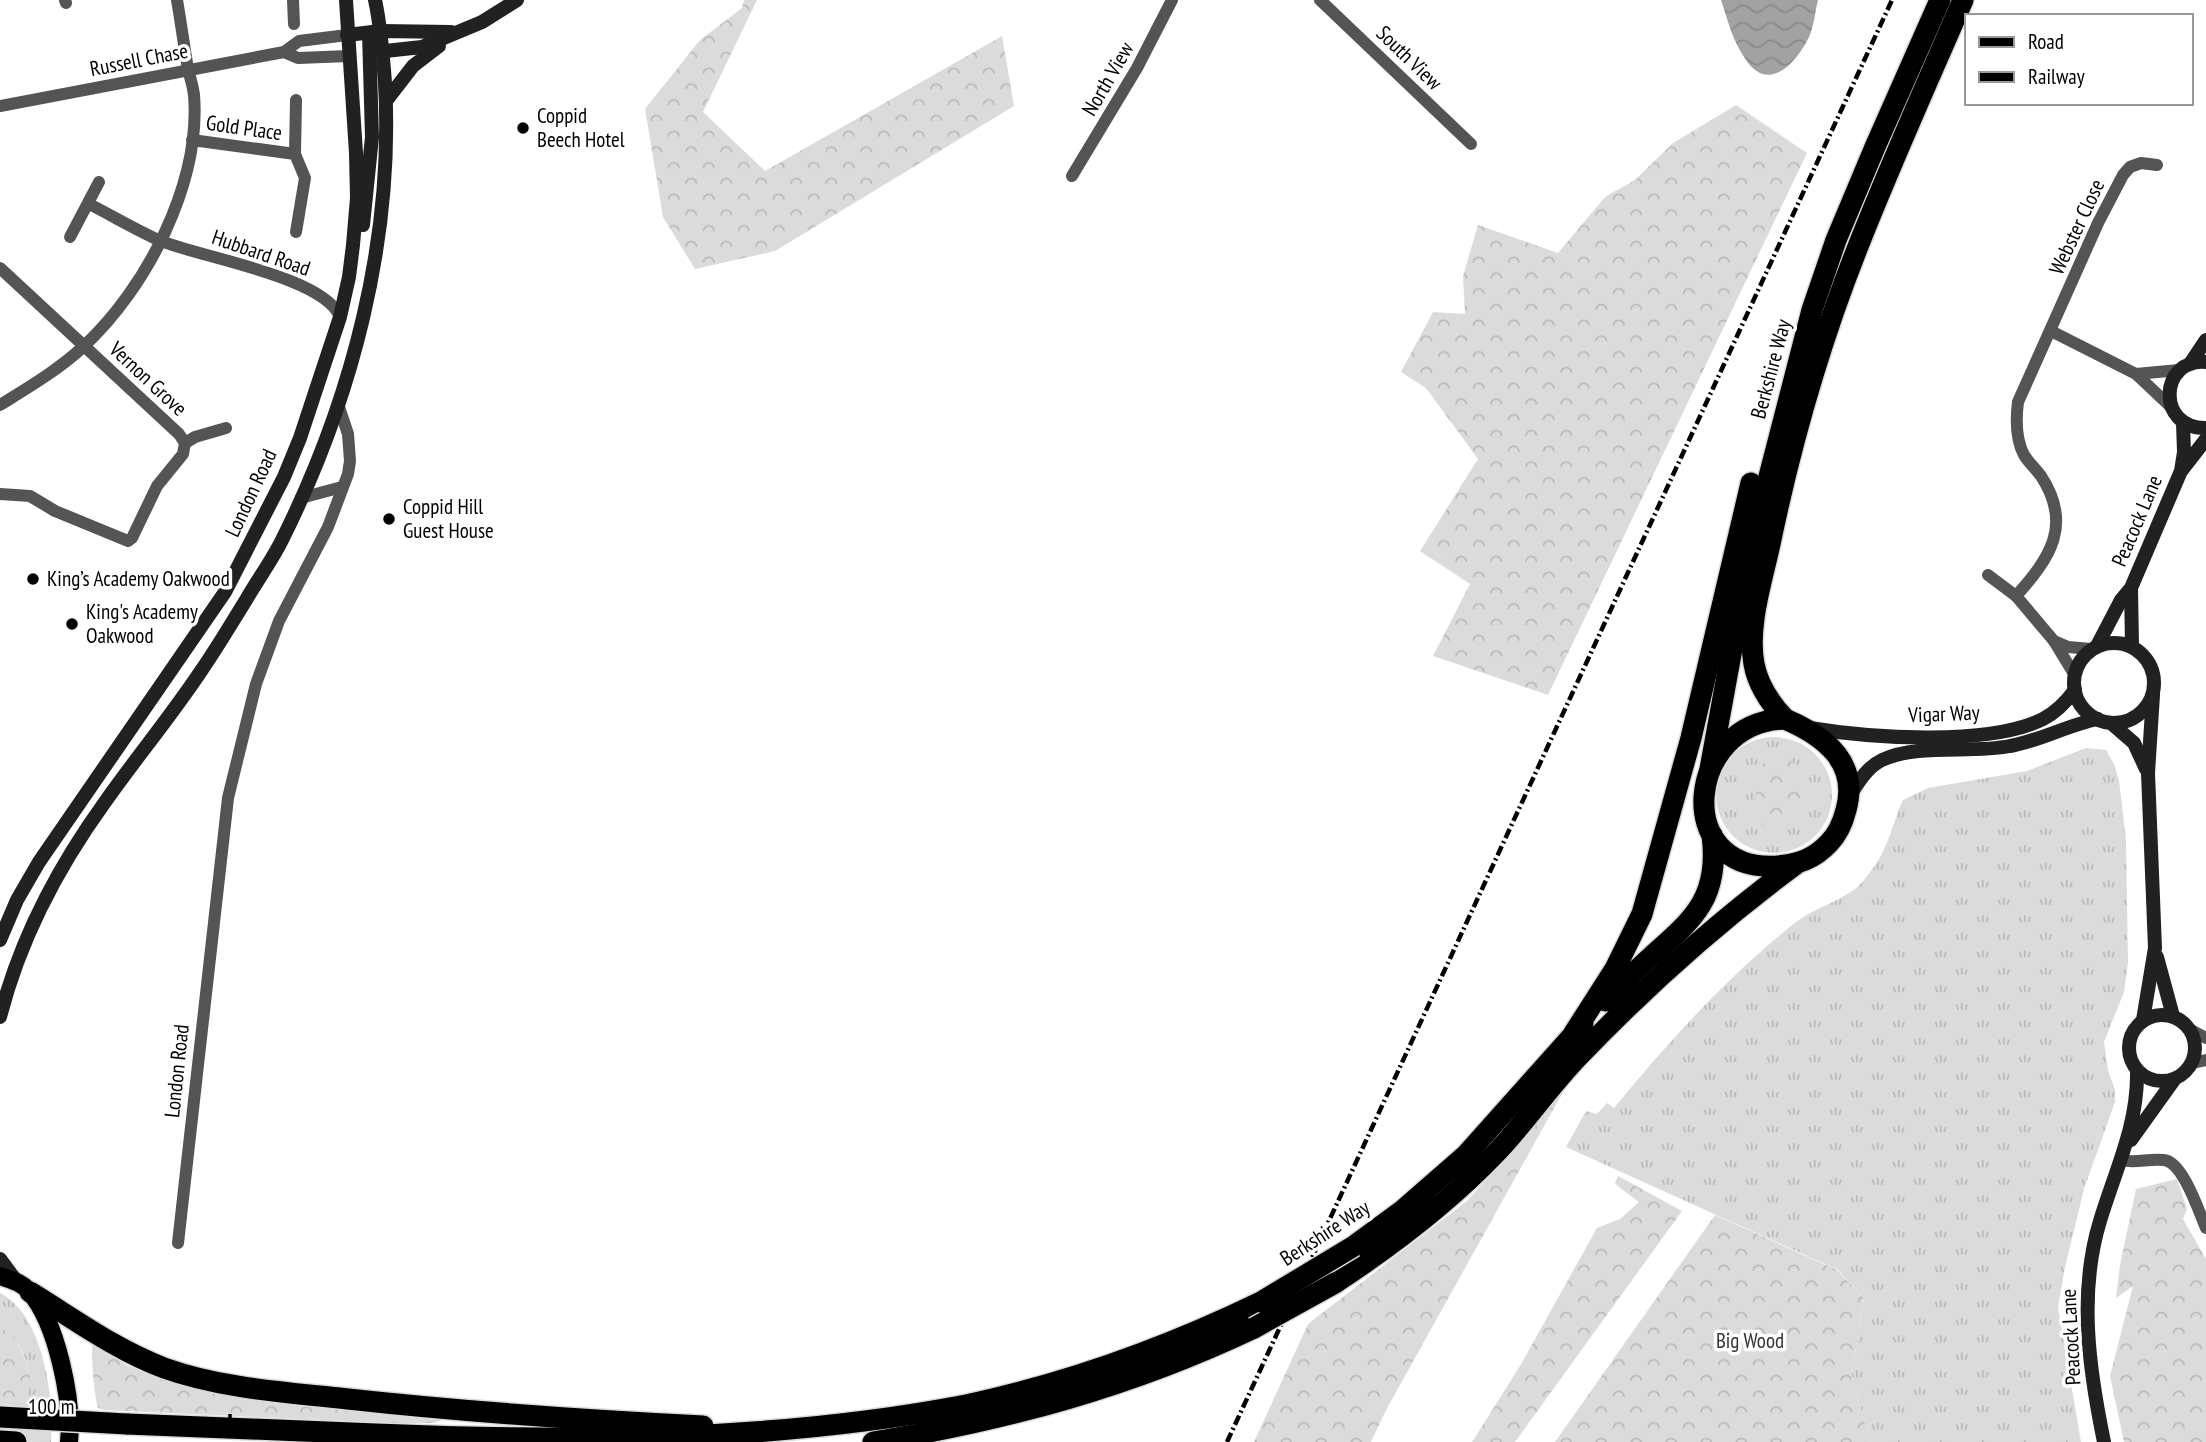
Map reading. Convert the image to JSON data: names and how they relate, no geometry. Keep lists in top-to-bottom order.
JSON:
{
  "streets": {
    "highway": ["Berkshire Way"],
    "street": [
      "South View",
      "Russell Chase",
      "North View",
      "Gold Place",
      "Webster Close",
      "Hubbard Road",
      "Vernon Grove",
      "London Road",
      "Peacock Lane",
      "Vigar Way"
    ]
  },
  "crossings": [
    ["Russell Chase", "London Road"],
    ["Hubbard Road", "London Road"],
    ["Berkshire Way", "Vigar Way"],
    ["Peacock Lane", "Vigar Way"]
  ],
  "parks": ["Big Wood"],
  "places": [
    "Coppid Beech Hotel",
    "Coppid Hill Guest House",
    "King’s Academy Oakwood",
    "King's Academy Oakwood"
  ],
  "legend": ["Road", "Railway"],
  "scale_bar": "100 m"
}
